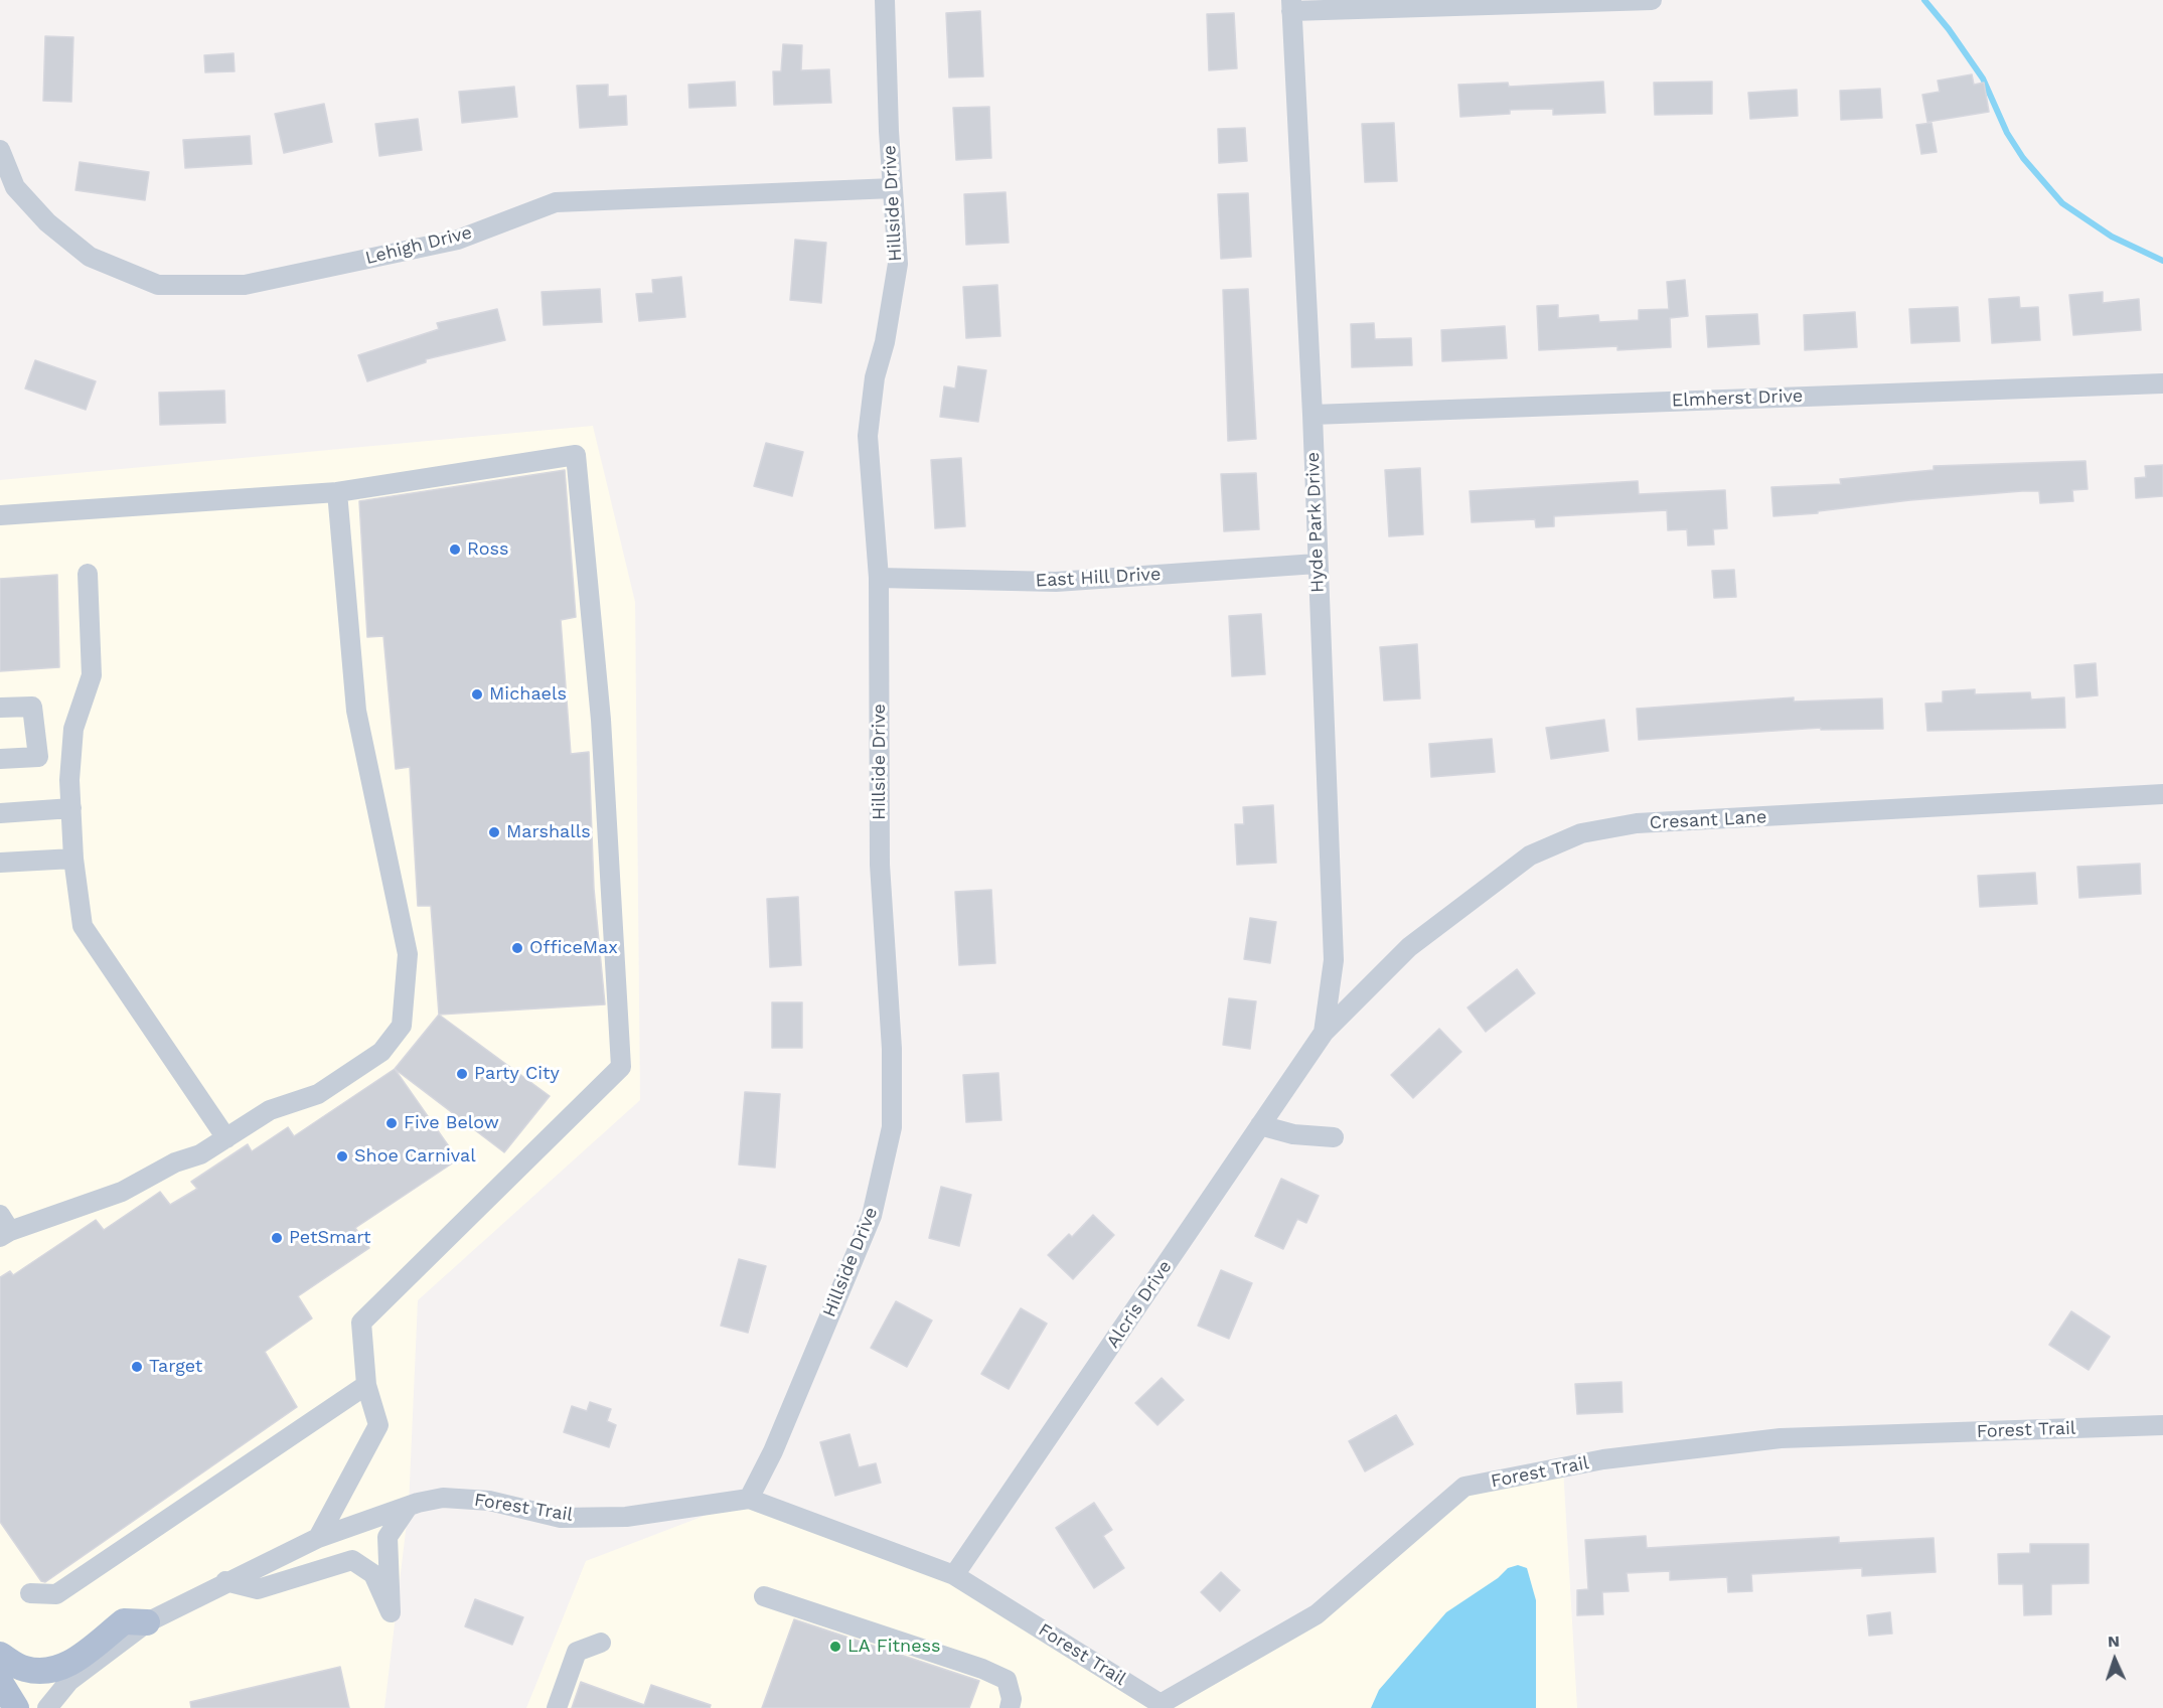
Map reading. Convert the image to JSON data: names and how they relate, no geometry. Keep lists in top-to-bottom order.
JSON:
{
  "streets": {
    "street": [
      "Hillside Drive",
      "Lehigh Drive",
      "Elmherst Drive",
      "Hyde Park Drive",
      "East Hill Drive",
      "Cresant Lane",
      "Alcris Drive",
      "Forest Trail"
    ]
  },
  "crossings": [
    ["Hillside Drive", "Lehigh Drive"],
    ["Hillside Drive", "East Hill Drive"],
    ["Hillside Drive", "Forest Trail"],
    ["Elmherst Drive", "Hyde Park Drive"],
    ["Hyde Park Drive", "East Hill Drive"],
    ["Hyde Park Drive", "Cresant Lane"],
    ["Hyde Park Drive", "Alcris Drive"],
    ["Cresant Lane", "Alcris Drive"],
    ["Alcris Drive", "Forest Trail"]
  ],
  "places": [
    "Ross",
    "Michaels",
    "Marshalls",
    "OfficeMax",
    "Party City",
    "Five Below",
    "Shoe Carnival",
    "PetSmart",
    "Target",
    "LA Fitness"
  ],
  "north": "top"
}
